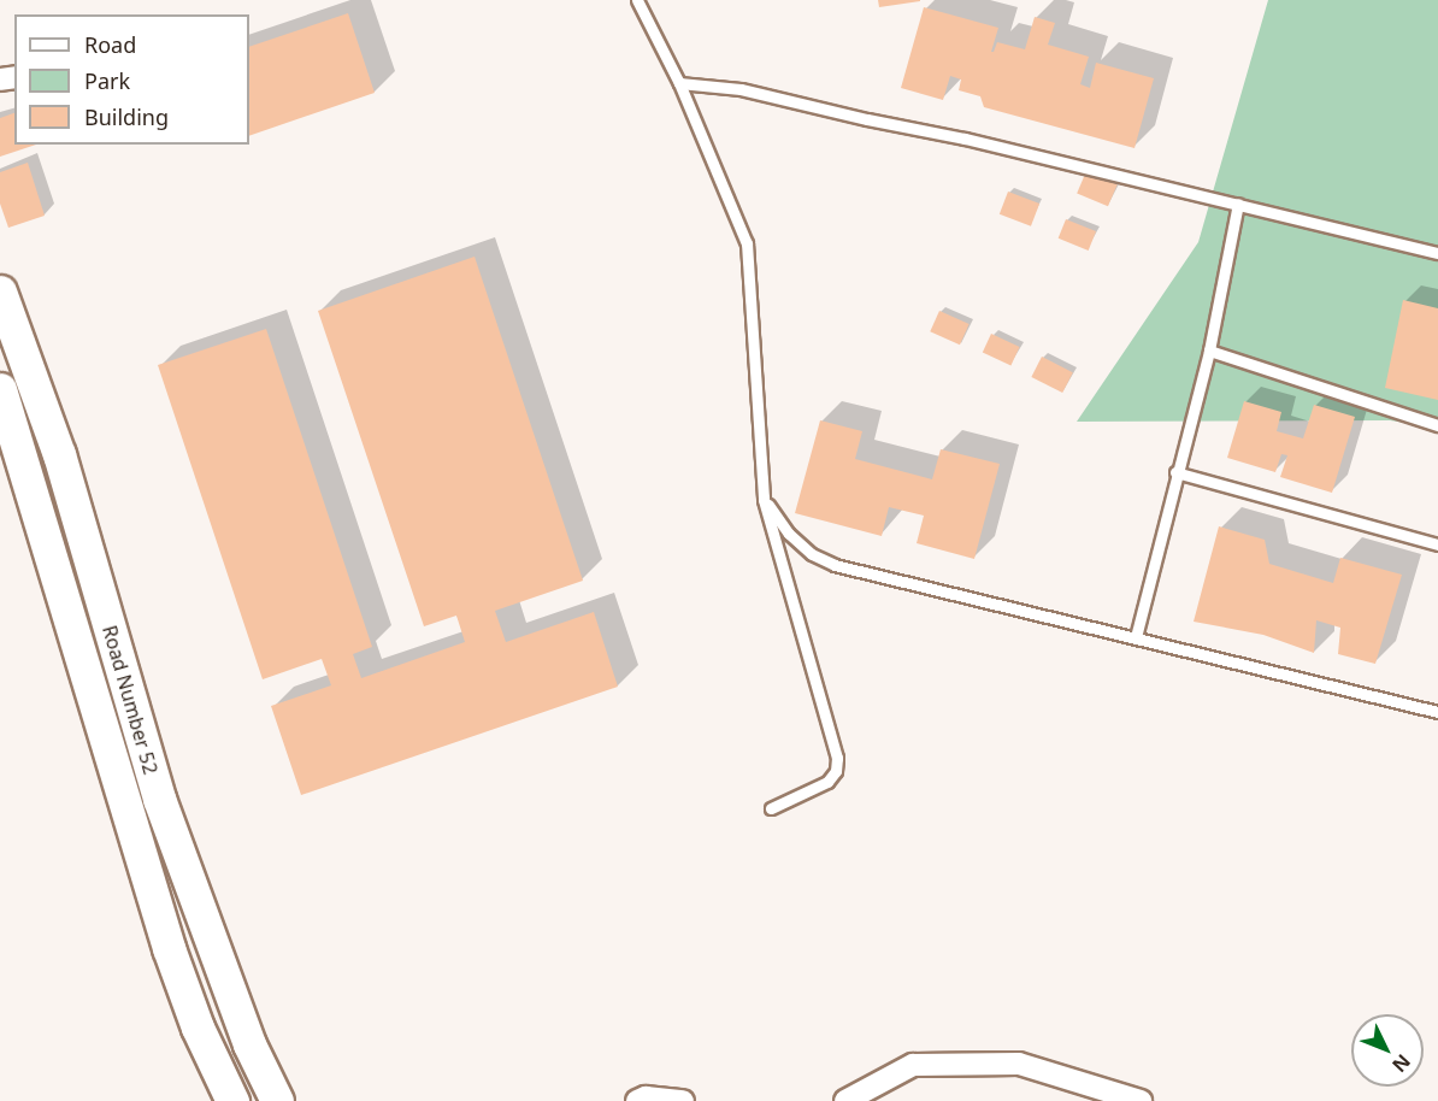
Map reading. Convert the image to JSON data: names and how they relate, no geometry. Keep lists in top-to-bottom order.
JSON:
{
  "streets": {
    "main road": ["Road Number 52"]
  },
  "legend": ["Road", "Park", "Building"],
  "north": "bottom right"
}
